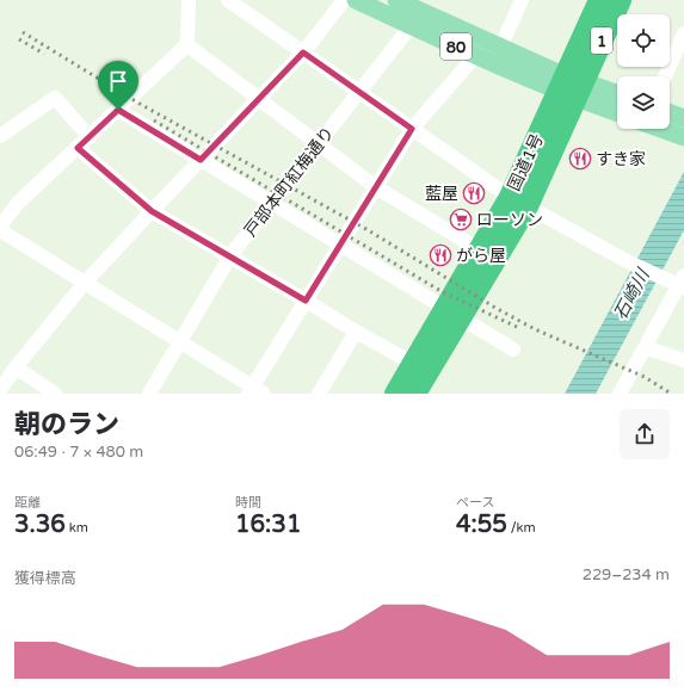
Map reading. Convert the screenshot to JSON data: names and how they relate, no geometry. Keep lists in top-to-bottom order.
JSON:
{
  "streets": {
    "highway": ["1", "国道1号"],
    "main road": ["80"],
    "street": ["戸部本町紅梅通り"]
  },
  "crossings": [
    ["80", "国道1号"],
    ["80", "戸部本町紅梅通り"]
  ],
  "water": ["石崎川"],
  "places": {
    "restaurant": ["すき家", "藍屋", "がら屋"],
    "supermarket": ["ローソン"]
  },
  "page": {
    "heading": ["朝のラン", "06:49 · 7 × 480 m"],
    "stats": [
      ["距離", "3.36 km"],
      ["時間", "16:31"],
      ["ペース", "4:55 /km"]
    ],
    "chart": ["獲得標高", "229–234 m"]
  }
}
